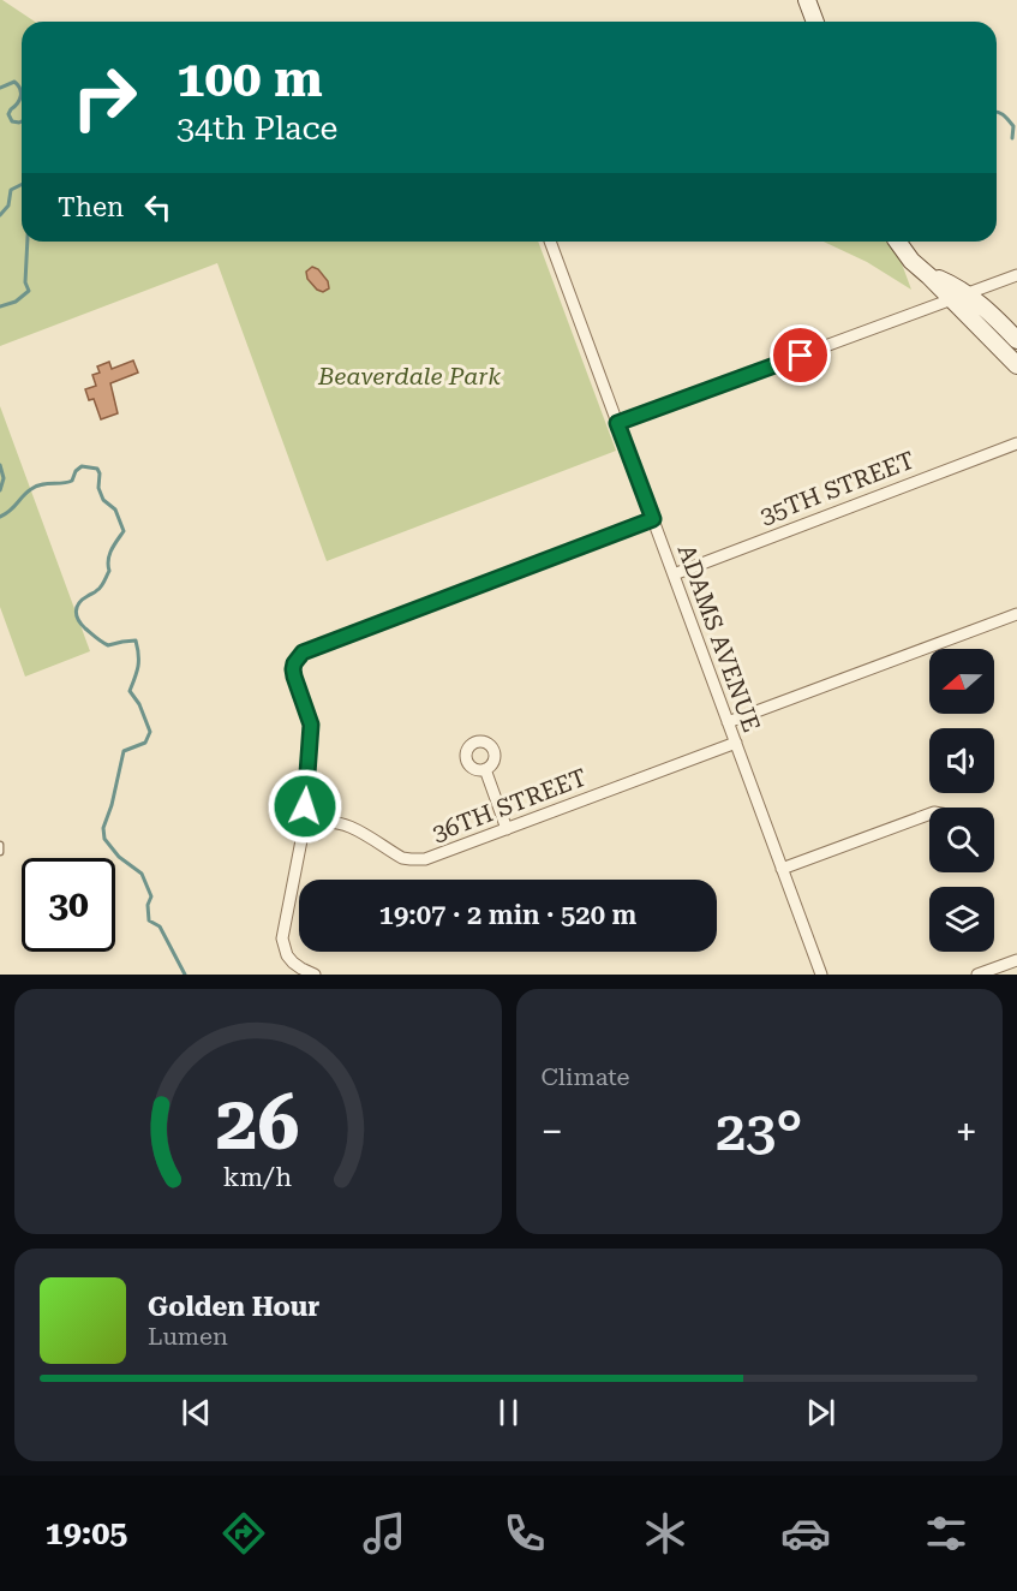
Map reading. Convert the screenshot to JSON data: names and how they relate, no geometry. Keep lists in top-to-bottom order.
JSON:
{
  "streets": {
    "street": ["35TH STREET", "ADAMS AVENUE", "36TH STREET"]
  },
  "crossings": [
    ["35TH STREET", "ADAMS AVENUE"],
    ["ADAMS AVENUE", "36TH STREET"]
  ],
  "parks": ["Beaverdale Park"],
  "north": "left",
  "page": {
    "turn": ["100 m", "34th Place"],
    "then": "Then",
    "limit": "30",
    "trip": "19:07 · 2 min · 520 m",
    "tile": "Climate",
    "heat": ["−", "23°", "+"],
    "song": ["Golden Hour", "Lumen"],
    "tabs": "19:05",
    "gauge": ["26", "km/h"]
  }
}
